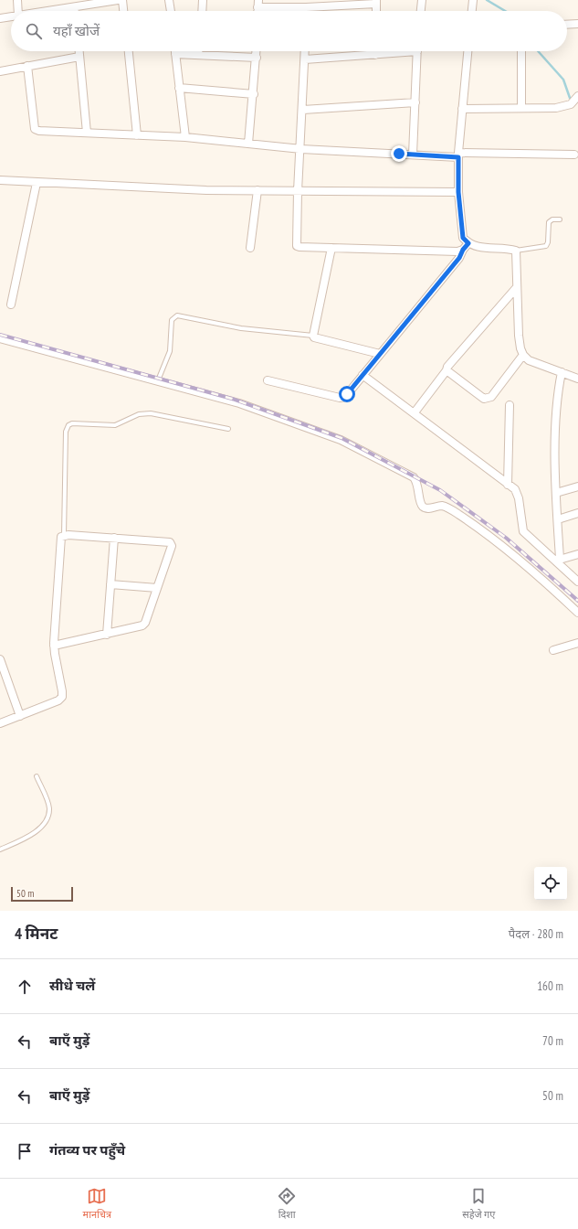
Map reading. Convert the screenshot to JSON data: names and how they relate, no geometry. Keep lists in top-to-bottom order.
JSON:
{
  "scale_bar": "50 m",
  "page": {
    "search": "यहाँ खोजें",
    "scale": "50 m",
    "heading": ["4 मिनट", "पैदल · 280 m"],
    "list": [
      ["सीधे चलें", "160 m"],
      ["बाएँ मुड़ें", "70 m"],
      ["बाएँ मुड़ें", "50 m"],
      "गंतव्य पर पहुँचे"
    ],
    "nav": ["मानचित्र", "दिशा", "सहेजे गए"]
  }
}
